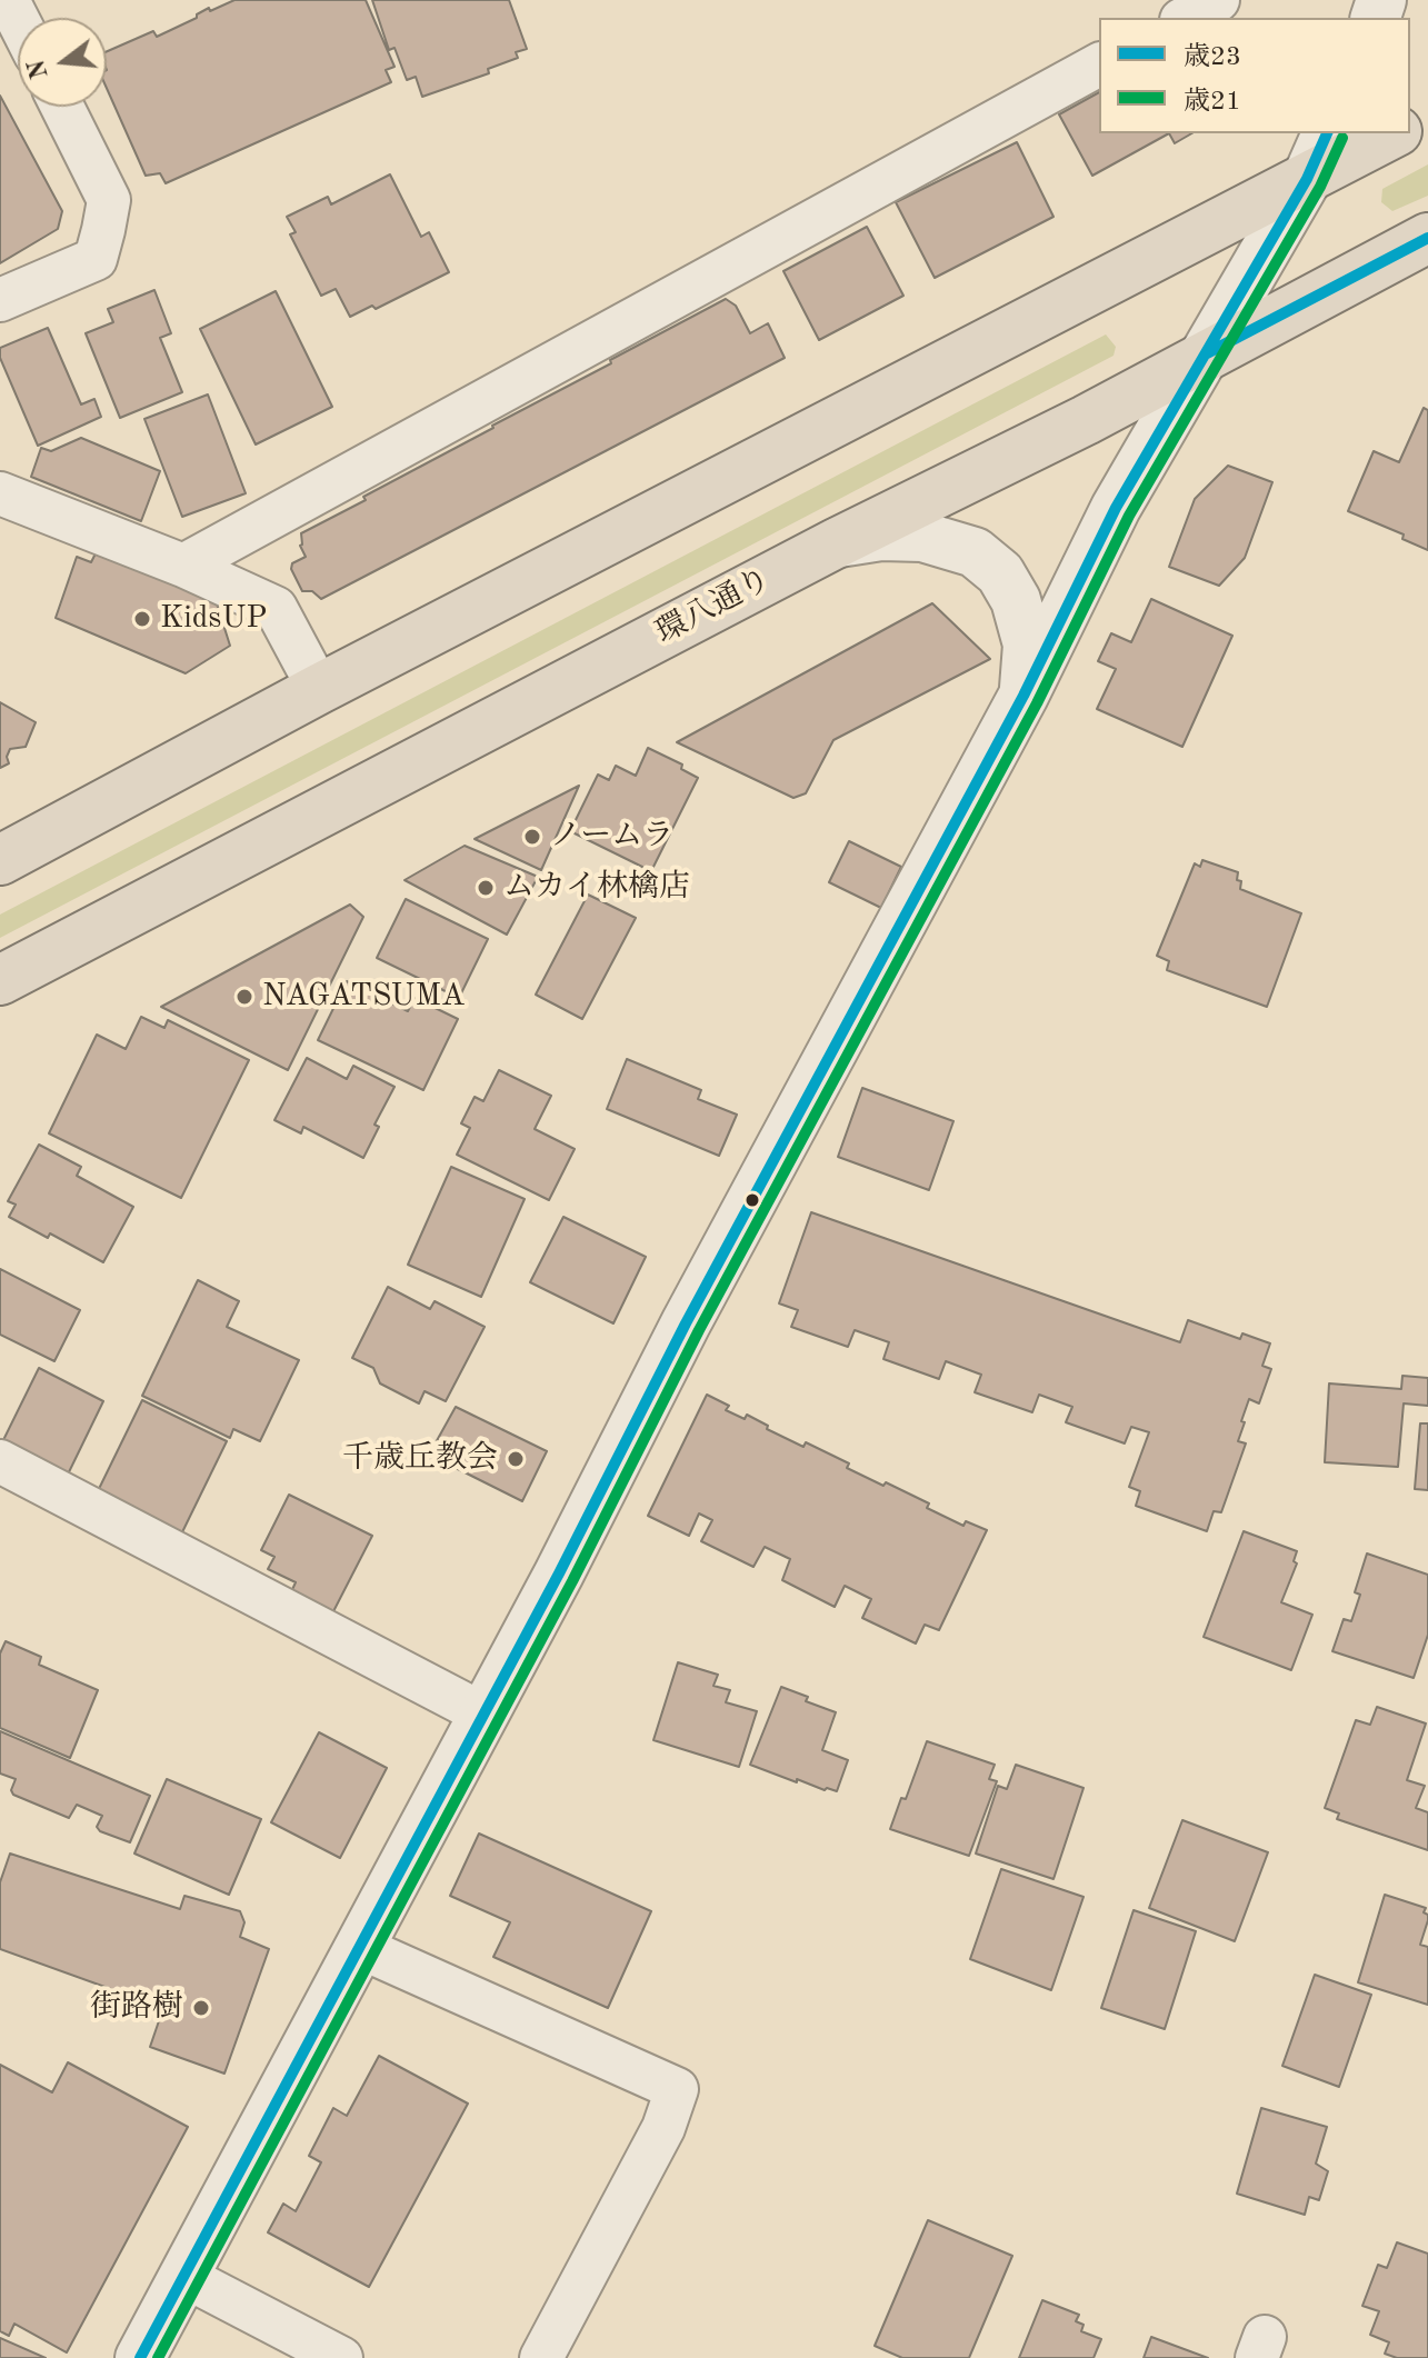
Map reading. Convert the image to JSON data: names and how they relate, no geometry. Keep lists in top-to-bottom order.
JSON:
{
  "streets": {
    "main road": ["環八通り"]
  },
  "places": [
    "KidsUP",
    "ノームラ",
    "ムカイ林檎店",
    "NAGATSUMA",
    "千歳丘教会",
    "街路樹"
  ],
  "lines": ["transit line 歳23", "transit line 歳21"],
  "legend": ["歳23", "歳21"],
  "north": "left"
}
